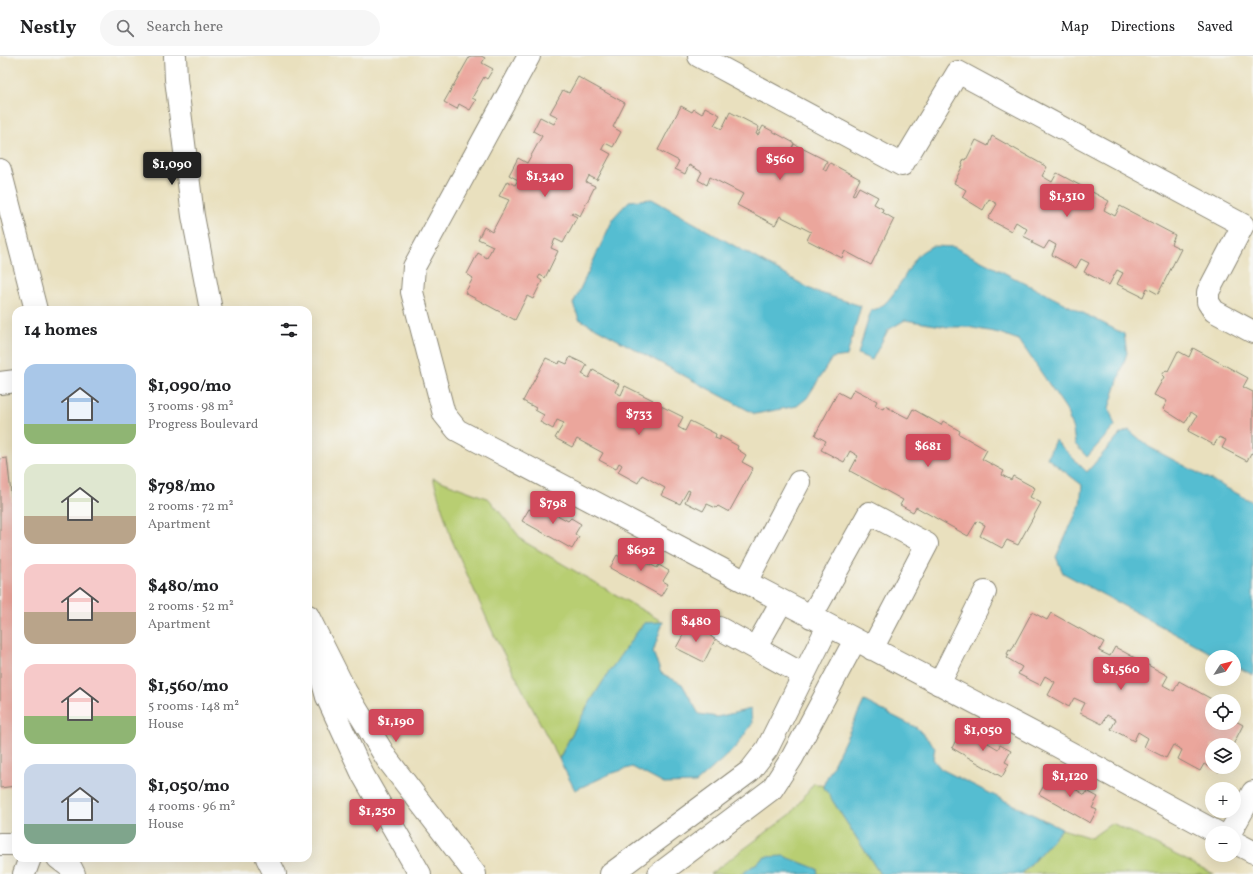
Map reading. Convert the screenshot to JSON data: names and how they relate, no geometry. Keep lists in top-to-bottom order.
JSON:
{
  "north": "top right",
  "page": {
    "header": "Nestly",
    "search": "Search here",
    "nav": ["Map", "Directions", "Saved"],
    "price": [
      "$560",
      "$1,090",
      "$1,340",
      "$1,310",
      "$733",
      "$681",
      "$798",
      "$692",
      "$480",
      "$1,560",
      "$1,190",
      "$1,050",
      "$1,120",
      "$1,250"
    ],
    "heading": "14 homes",
    "list": [
      {
        "name": "$1,090/mo",
        "note": "3 rooms · 98 m² · Progress Boulevard"
      },
      {
        "name": "$798/mo",
        "note": "2 rooms · 72 m² · Apartment"
      },
      {
        "name": "$480/mo",
        "note": "2 rooms · 52 m² · Apartment"
      },
      {
        "name": "$1,560/mo",
        "note": "5 rooms · 148 m² · House"
      },
      {
        "name": "$1,050/mo",
        "note": "4 rooms · 96 m² · House"
      }
    ],
    "map_buttons": ["+", "−"]
  }
}
